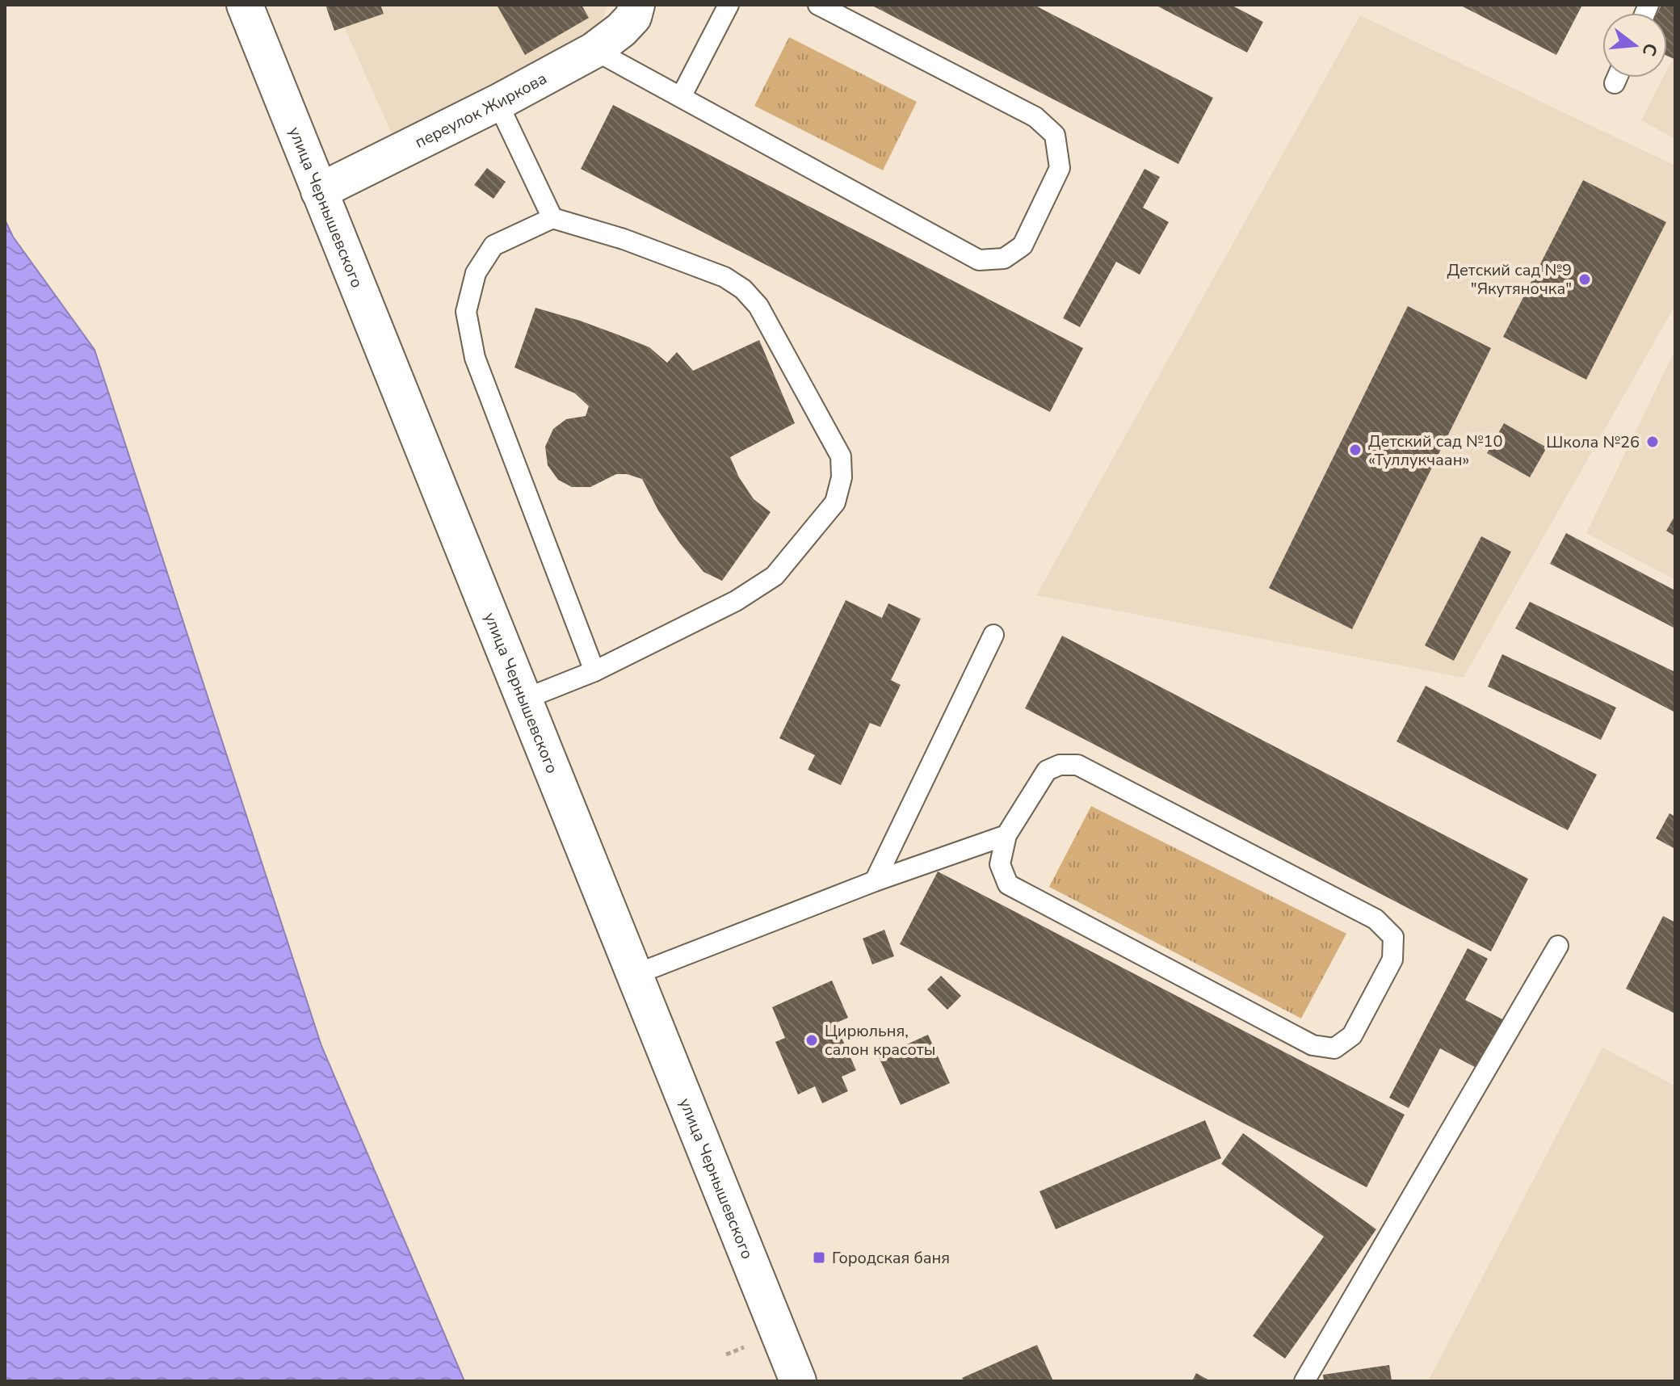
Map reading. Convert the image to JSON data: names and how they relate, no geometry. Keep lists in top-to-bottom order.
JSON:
{
  "streets": {
    "main road": ["переулок Жиркова", "улица Чернышевского"]
  },
  "crossings": [
    ["переулок Жиркова", "улица Чернышевского"]
  ],
  "places": {
    "other": [
      "Детский сад №9 \"Якутяночка\"",
      "Школа №26",
      "Детский сад №10 «Туллукчаан»",
      "Цирюльня, салон красоты"
    ],
    "transit": ["Городская баня"]
  },
  "north": "right"
}
